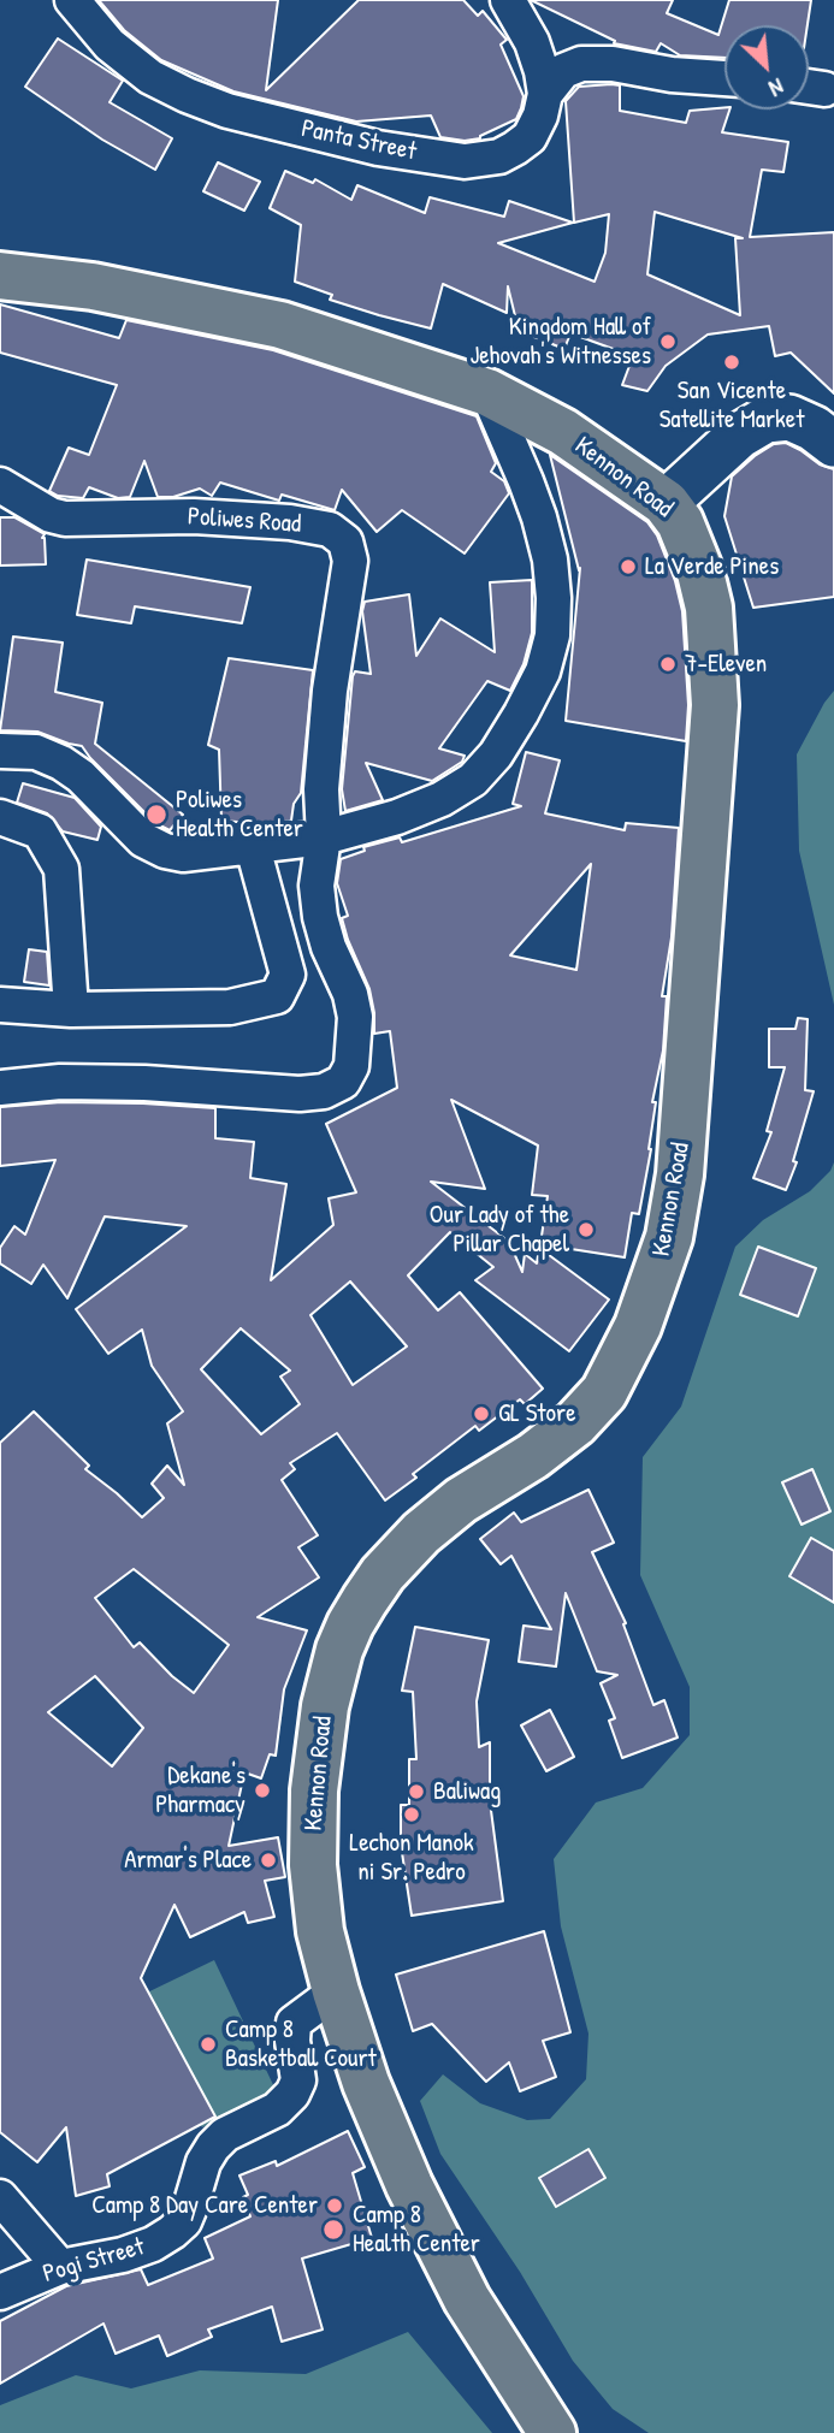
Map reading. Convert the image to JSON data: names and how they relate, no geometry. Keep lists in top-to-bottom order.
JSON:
{
  "streets": {
    "highway": ["Kennon Road"],
    "street": ["Panta Street", "Poliwes Road", "Pogi Street"]
  },
  "crossings": [
    ["Kennon Road", "Pogi Street"]
  ],
  "places": [
    "Kingdom Hall of Jehovah's Witnesses",
    "San Vicente Satellite Market",
    "La Verde Pines",
    "7-Eleven",
    "Poliwes Health Center",
    "Our Lady of the Pillar Chapel",
    "GL Store",
    "Dekane's Pharmacy",
    "Baliwag",
    "Lechon Manok ni Sr. Pedro",
    "Armar's Place",
    "Camp 8 Basketball Court",
    "Camp 8 Day Care Center",
    "Camp 8 Health Center"
  ],
  "north": "bottom right"
}
